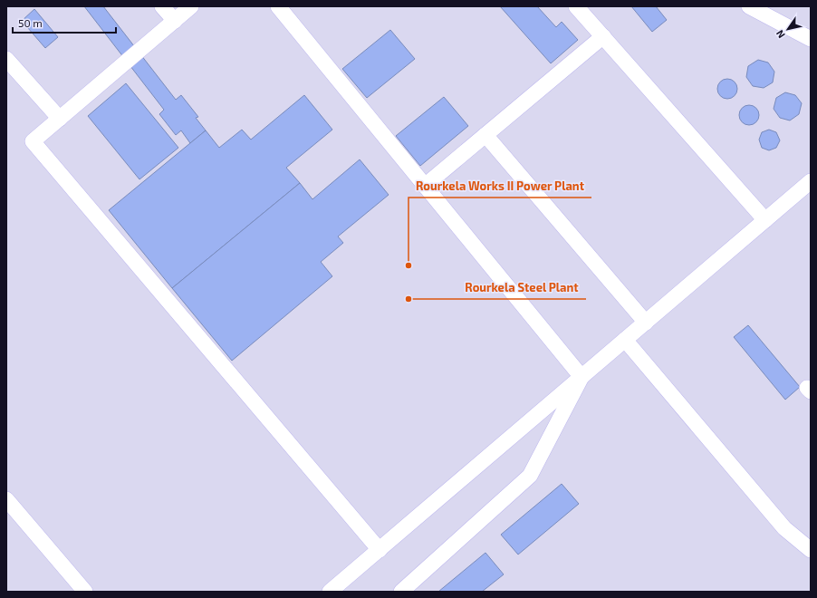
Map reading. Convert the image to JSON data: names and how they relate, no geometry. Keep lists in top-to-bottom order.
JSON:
{
  "places": ["Rourkela Works II Power Plant", "Rourkela Steel Plant"],
  "scale_bar": "50 m",
  "north": "bottom left"
}
